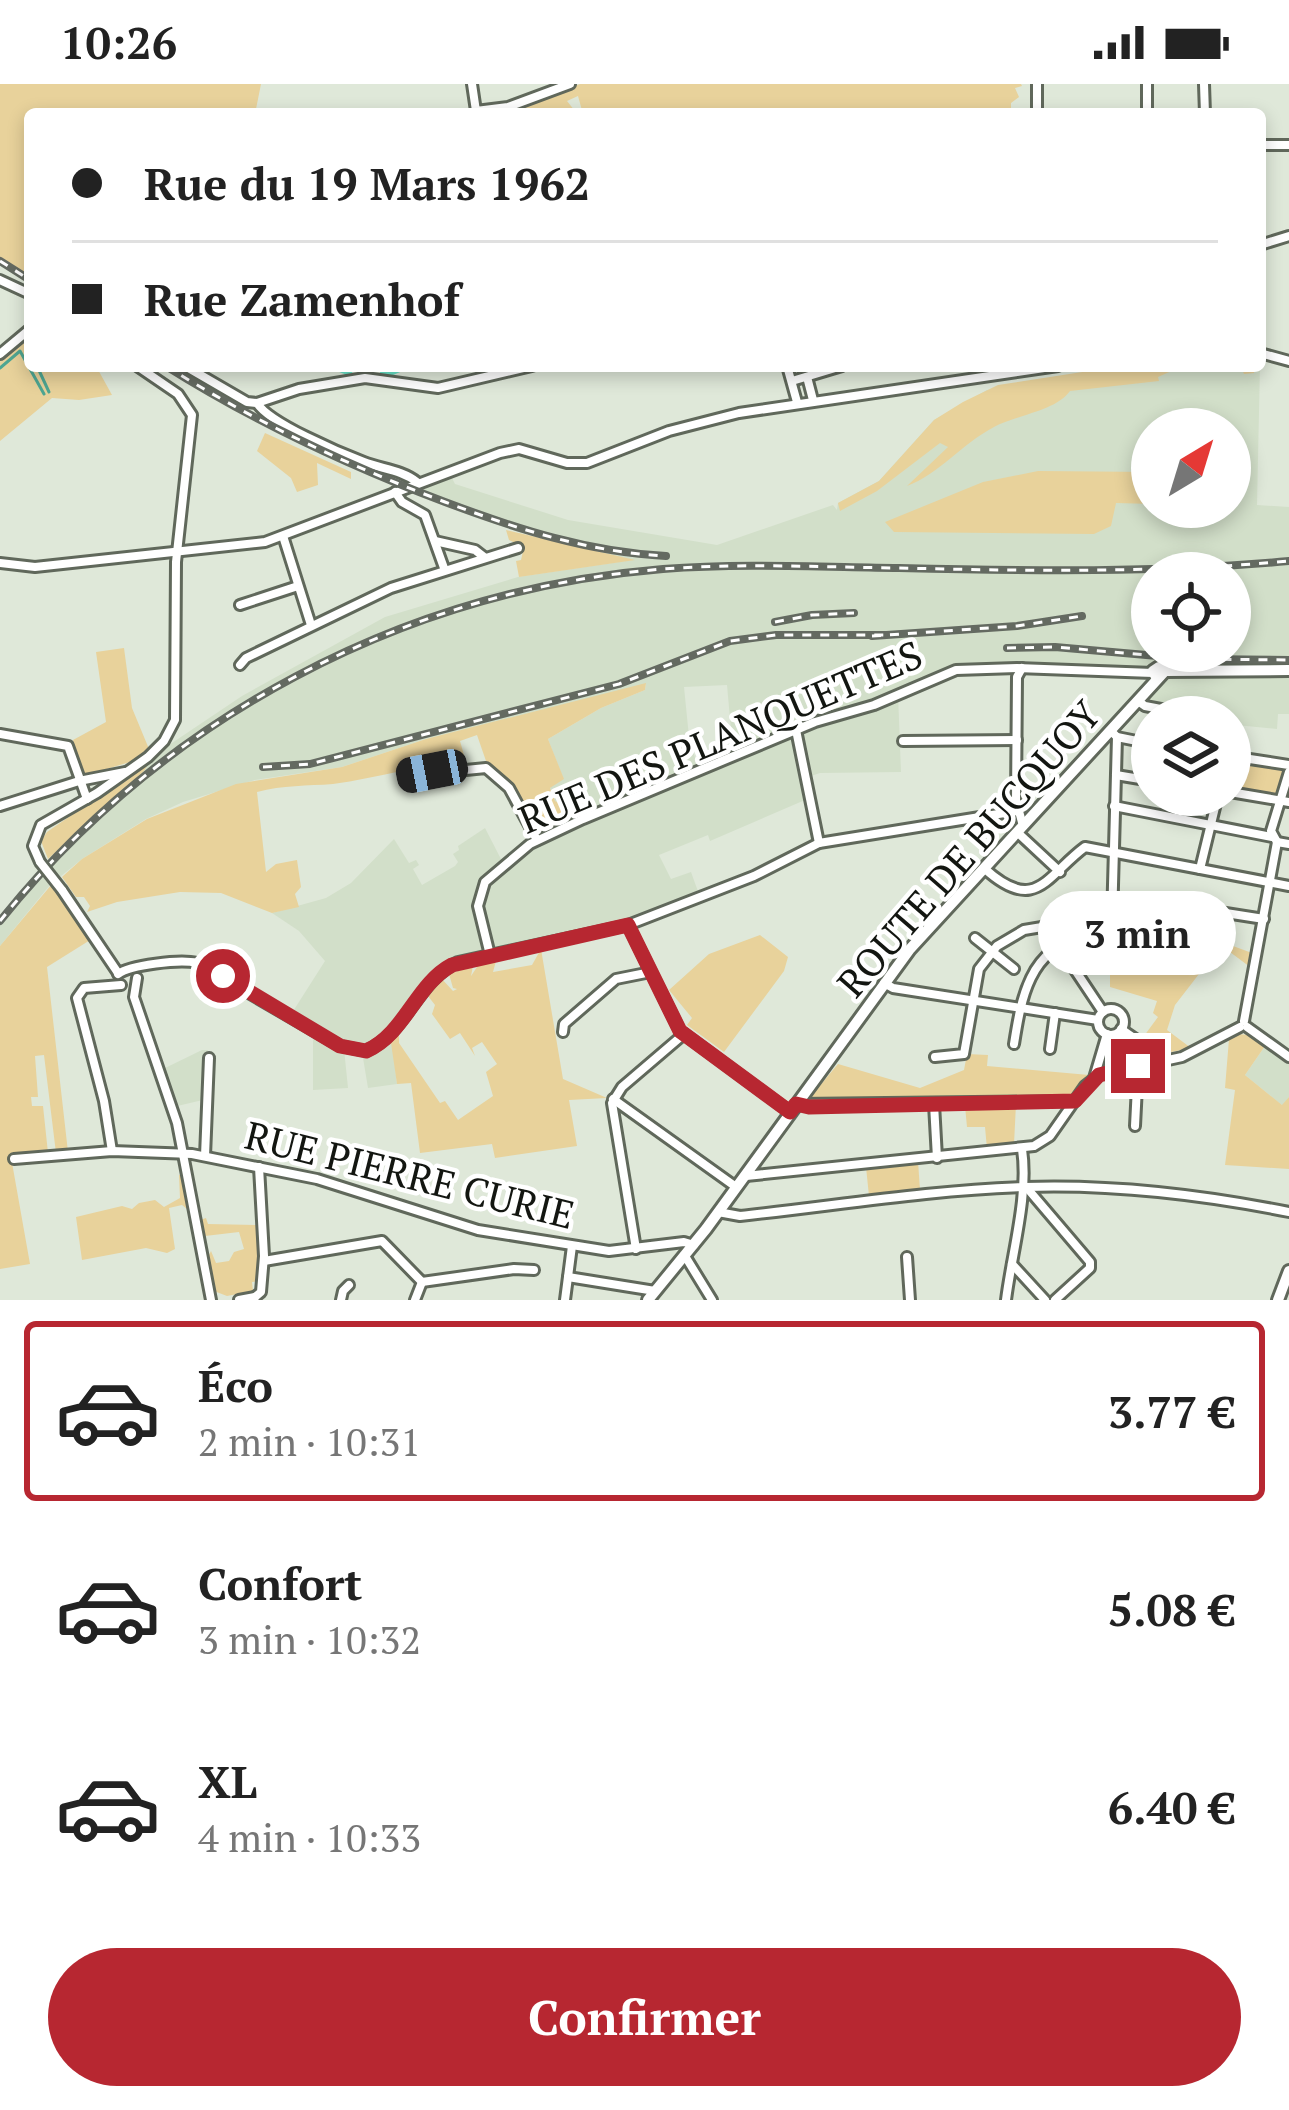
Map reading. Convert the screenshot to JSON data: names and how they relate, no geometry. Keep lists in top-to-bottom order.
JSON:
{
  "streets": {
    "main road": ["ROUTE DE BUCQUOY"],
    "street": ["RUE DES PLANQUETTES", "RUE PIERRE CURIE"]
  },
  "crossings": [
    ["RUE DES PLANQUETTES", "ROUTE DE BUCQUOY"],
    ["ROUTE DE BUCQUOY", "RUE PIERRE CURIE"]
  ],
  "north": "top right",
  "page": {
    "status": "10:26",
    "banner": ["Rue du 19 Mars 1962", "Rue Zamenhof"],
    "bubble": "3 min",
    "list": [
      {
        "name": "Éco",
        "note": "2 min · 10:31",
        "value": "3.77 €"
      },
      {
        "name": "Confort",
        "note": "3 min · 10:32",
        "value": "5.08 €"
      },
      {
        "name": "XL",
        "note": "4 min · 10:33",
        "value": "6.40 €"
      }
    ],
    "buttons": "Confirmer"
  }
}
